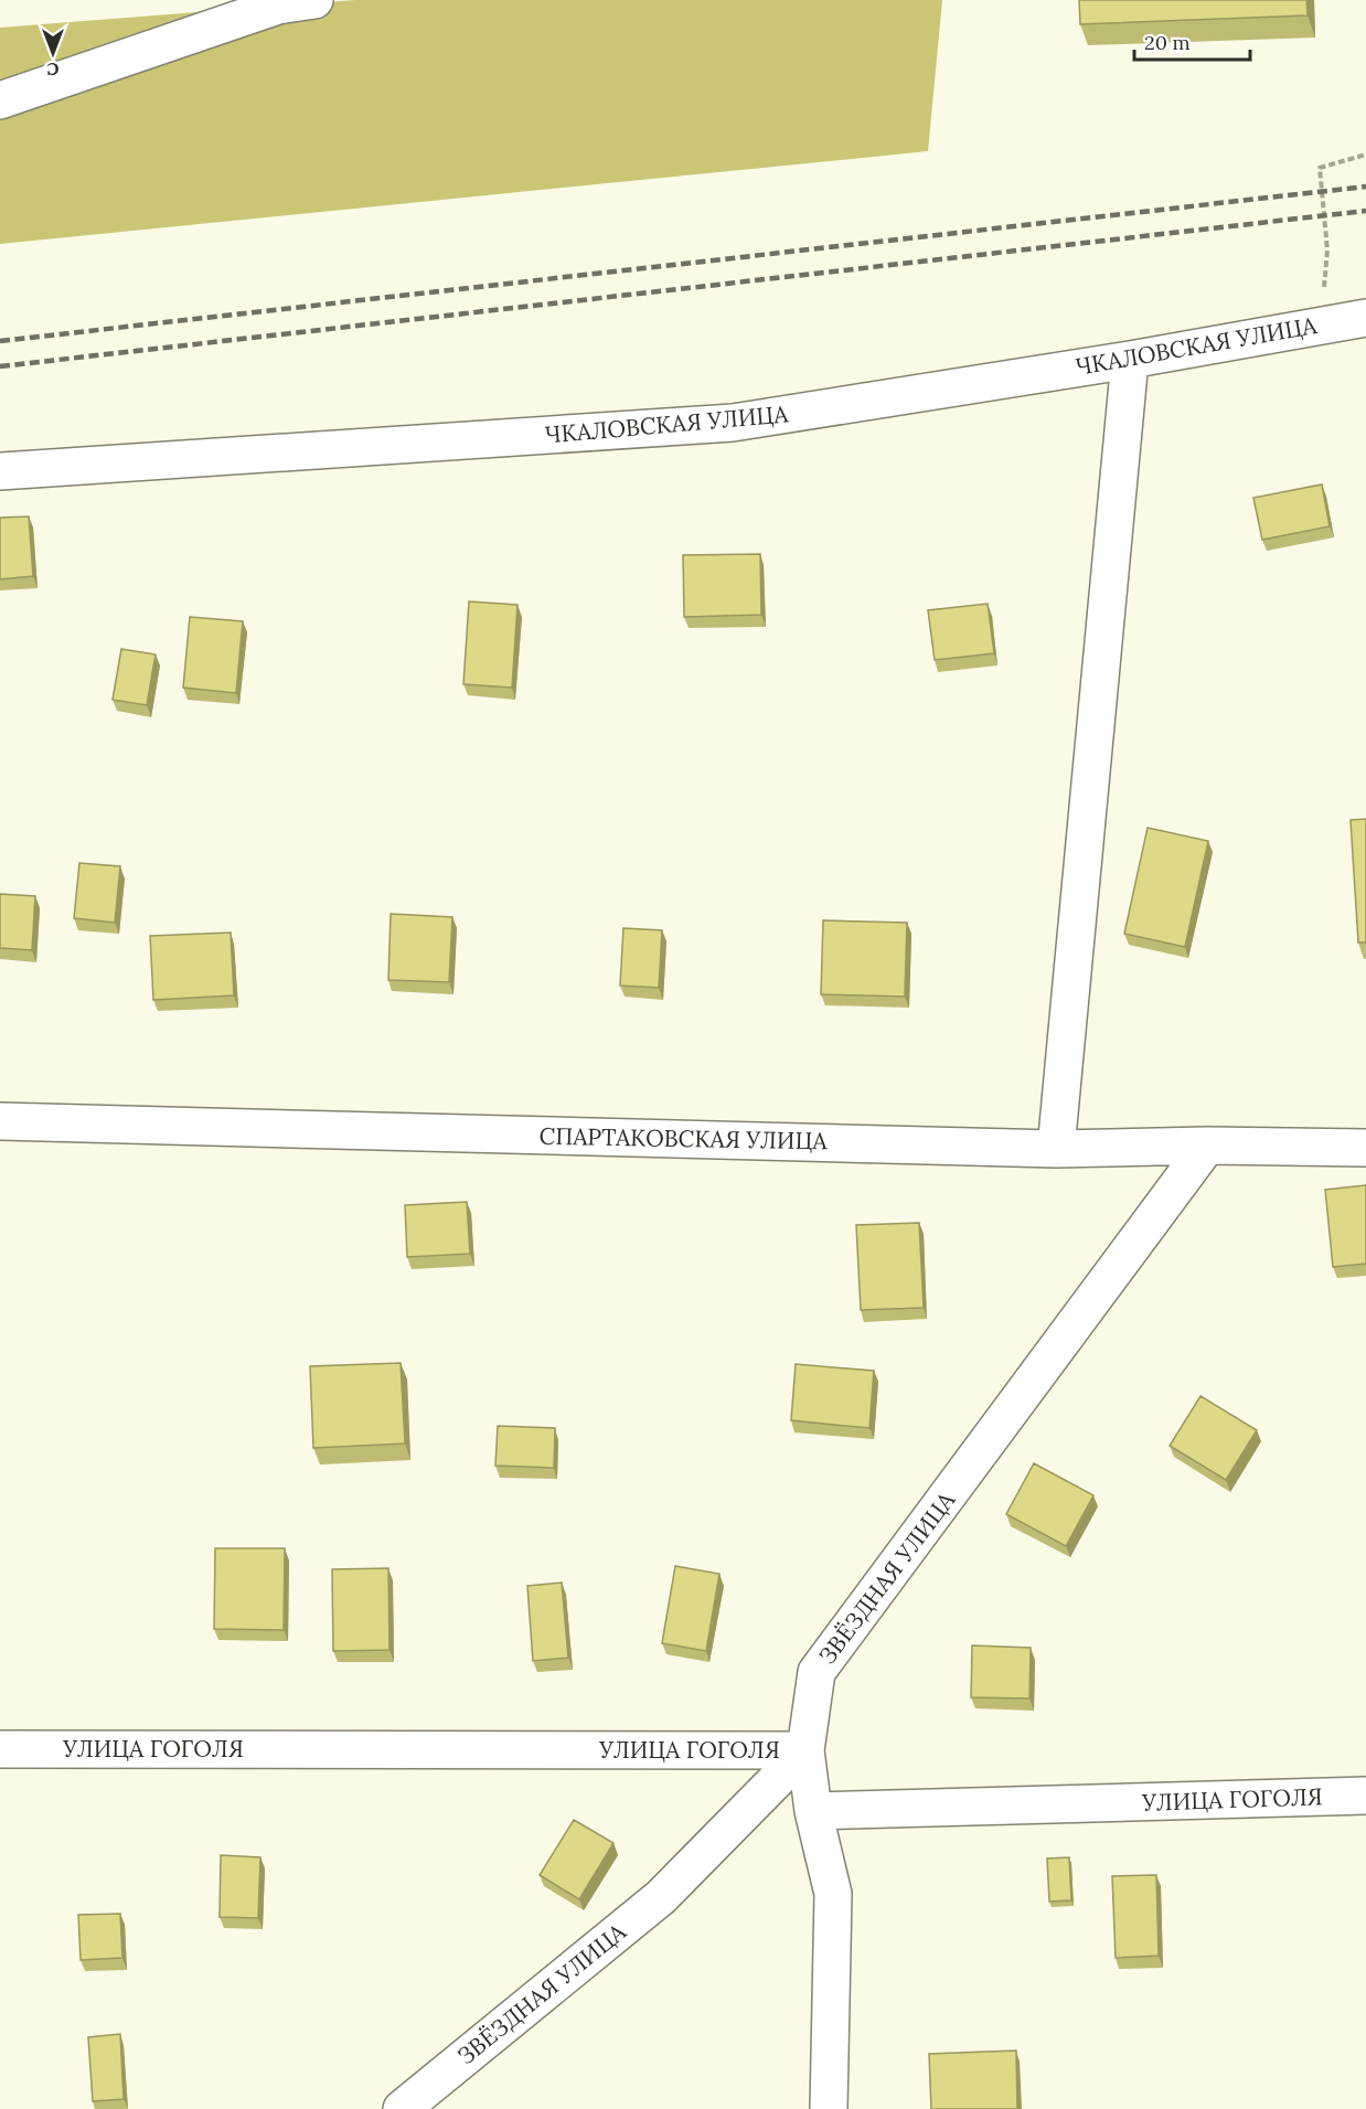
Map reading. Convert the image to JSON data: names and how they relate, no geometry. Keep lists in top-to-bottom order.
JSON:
{
  "streets": {
    "street": [
      "ЧКАЛОВСКАЯ УЛИЦА",
      "СПАРТАКОВСКАЯ УЛИЦА",
      "ЗВЁЗДНАЯ УЛИЦА",
      "УЛИЦА ГОГОЛЯ"
    ]
  },
  "crossings": [
    ["СПАРТАКОВСКАЯ УЛИЦА", "ЗВЁЗДНАЯ УЛИЦА"],
    ["ЗВЁЗДНАЯ УЛИЦА", "УЛИЦА ГОГОЛЯ"]
  ],
  "scale_bar": "20 m",
  "north": "bottom"
}
